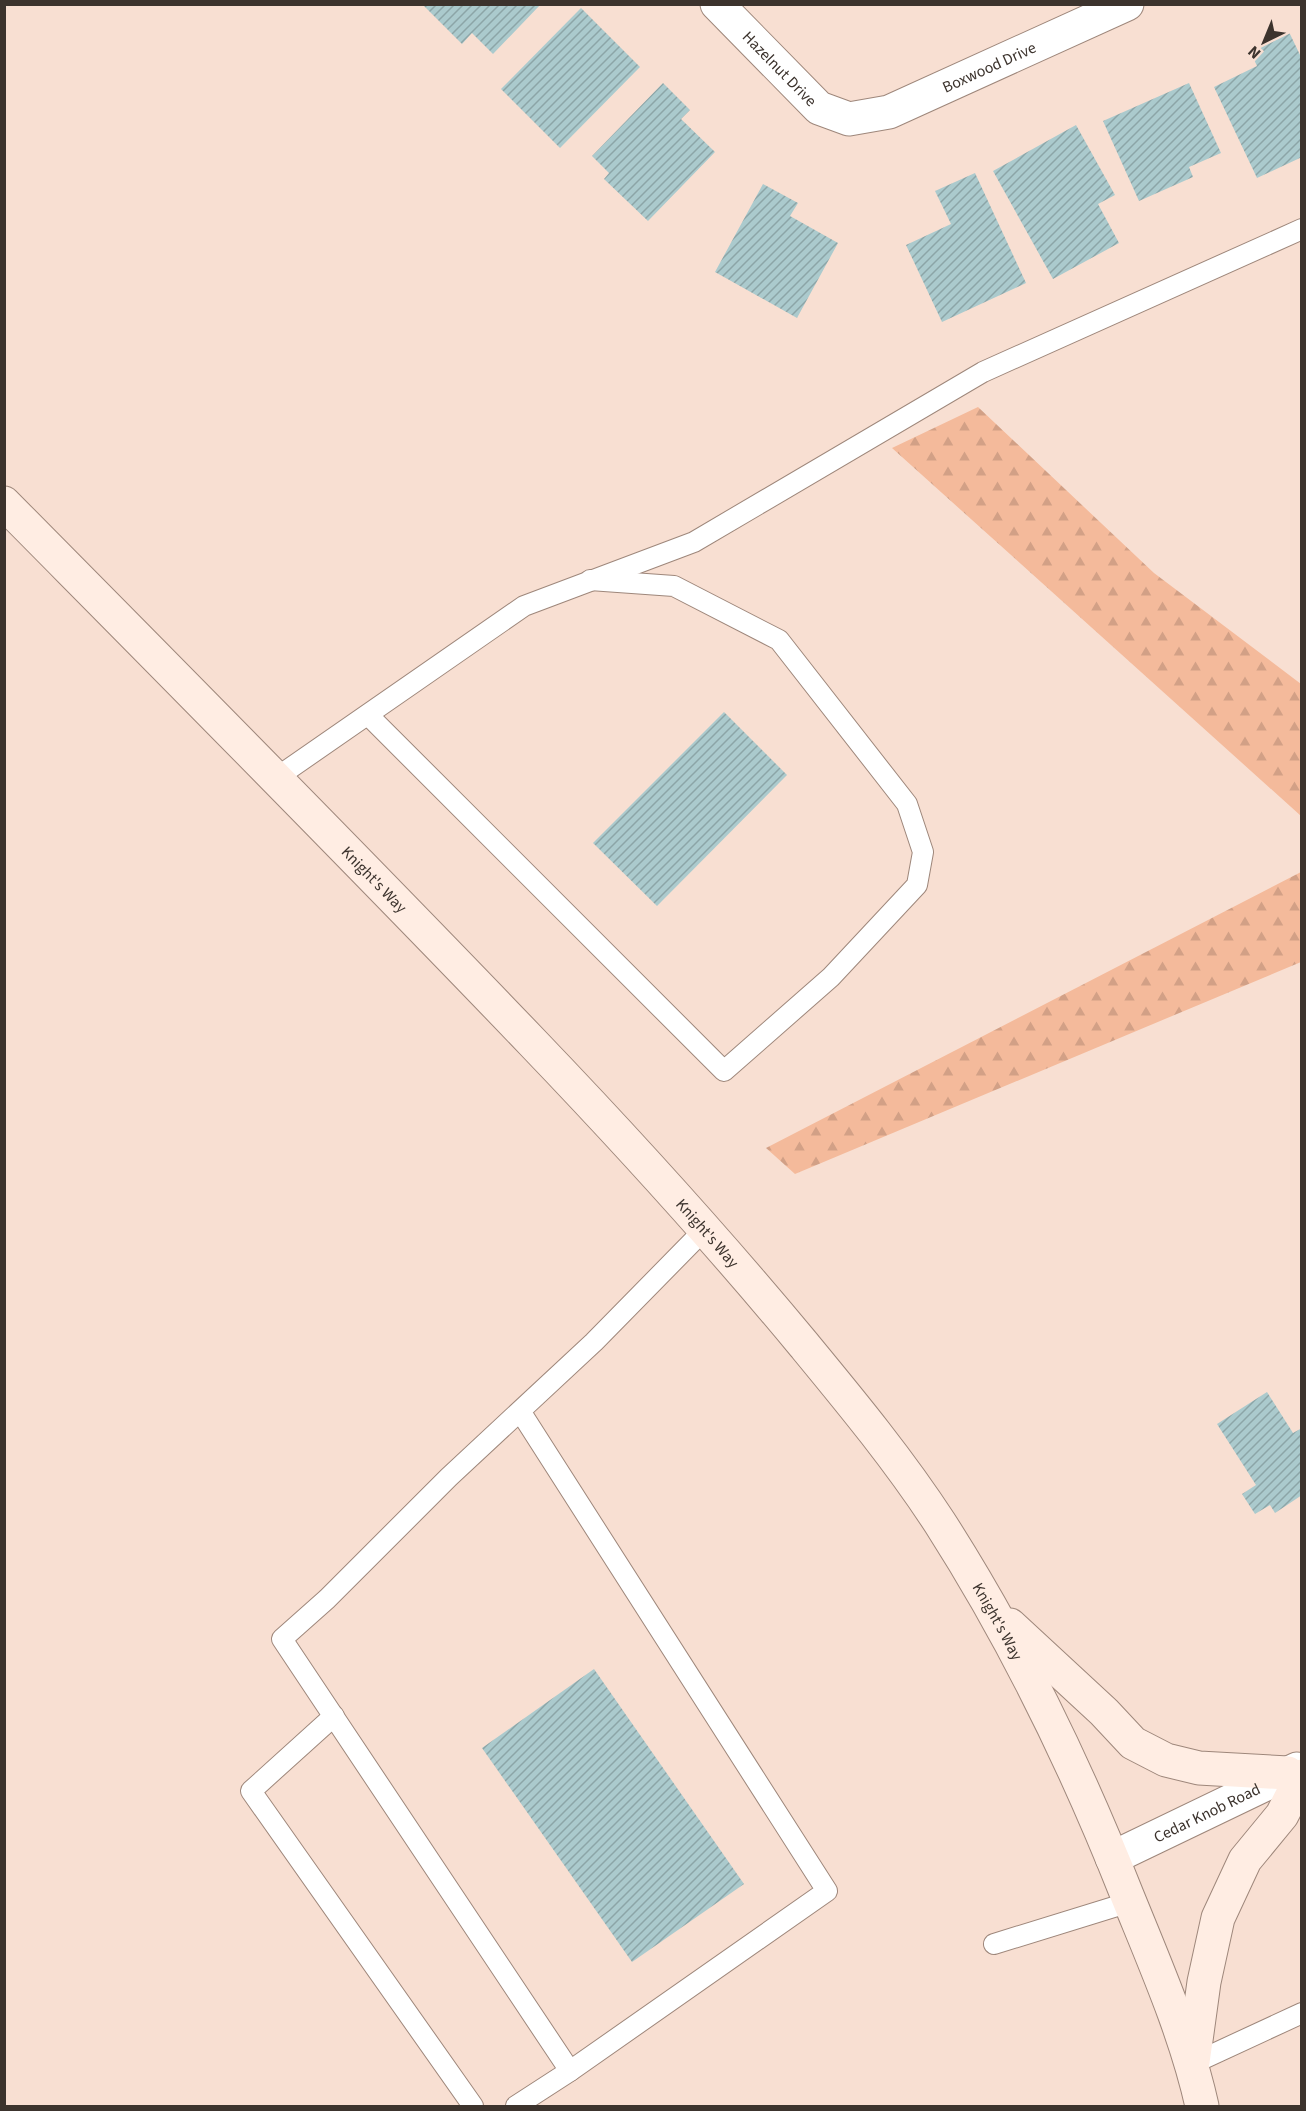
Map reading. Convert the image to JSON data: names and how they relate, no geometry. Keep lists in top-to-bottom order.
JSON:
{
  "streets": {
    "main road": ["Knight's Way"],
    "street": ["Boxwood Drive", "Hazelnut Drive", "Cedar Knob Road"]
  },
  "crossings": [
    ["Boxwood Drive", "Hazelnut Drive"],
    ["Knight's Way", "Cedar Knob Road"]
  ],
  "north": "bottom left"
}
